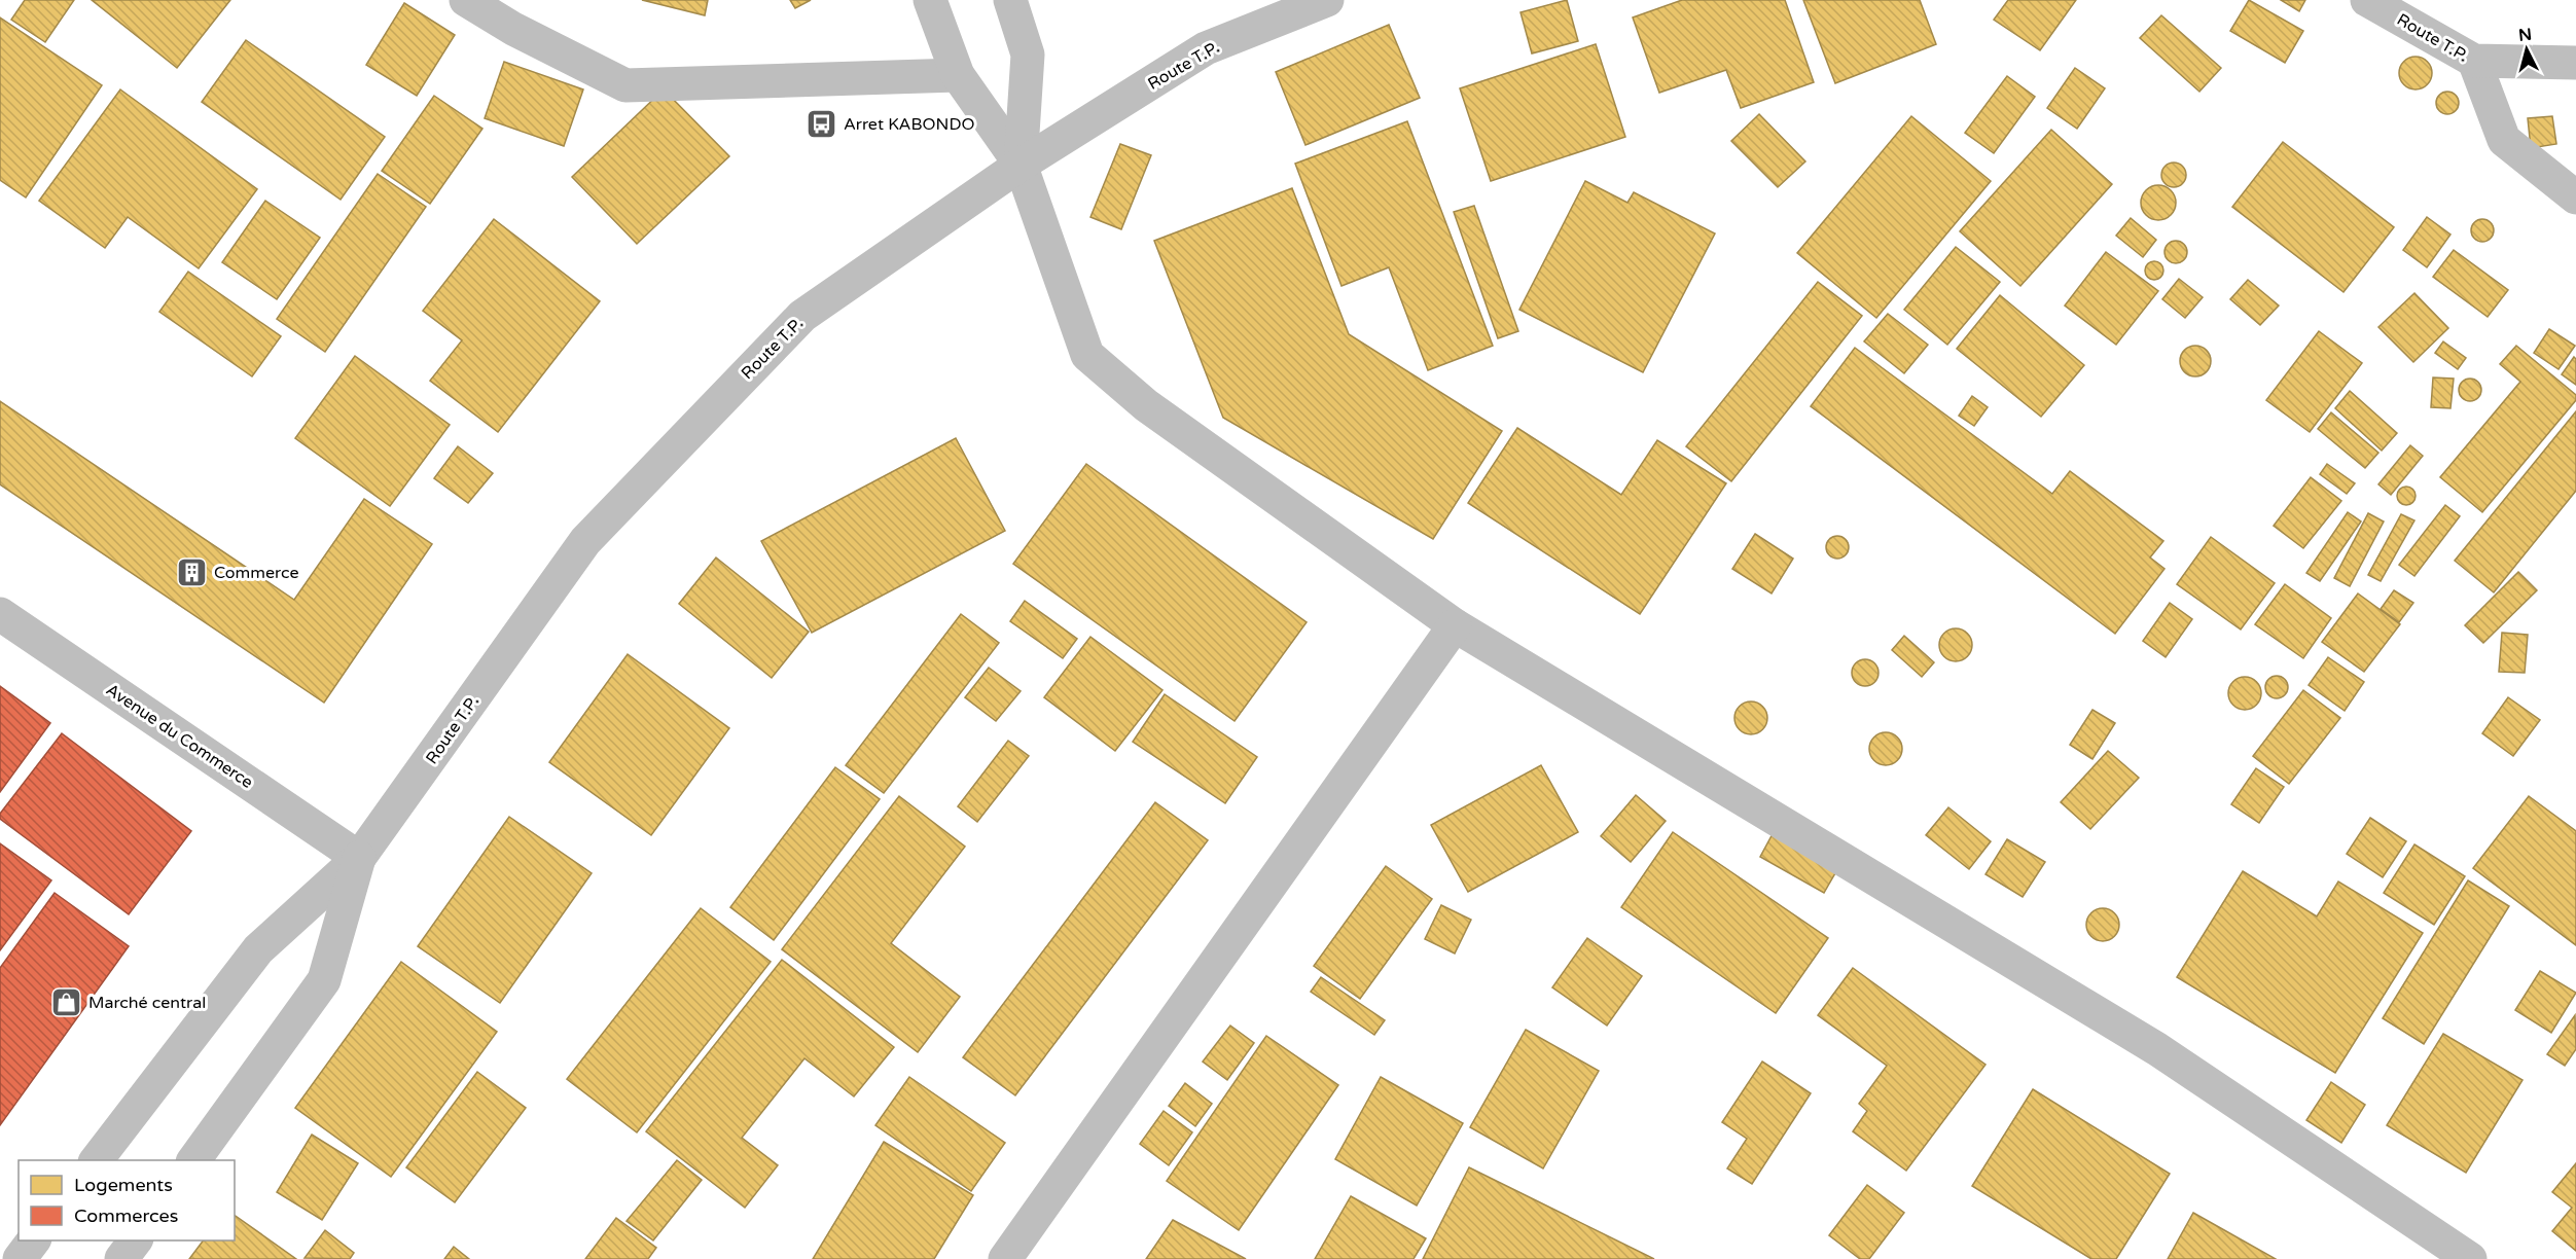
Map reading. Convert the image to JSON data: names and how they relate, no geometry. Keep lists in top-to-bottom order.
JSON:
{
  "streets": {
    "street": ["Route T.P.", "Avenue du Commerce"]
  },
  "crossings": [
    ["Route T.P.", "Avenue du Commerce"]
  ],
  "places": {
    "bus stop": ["Arret KABONDO"],
    "building": ["Commerce"],
    "shop": ["Marché central"]
  },
  "legend": ["Logements", "Commerces"],
  "north": "top"
}
